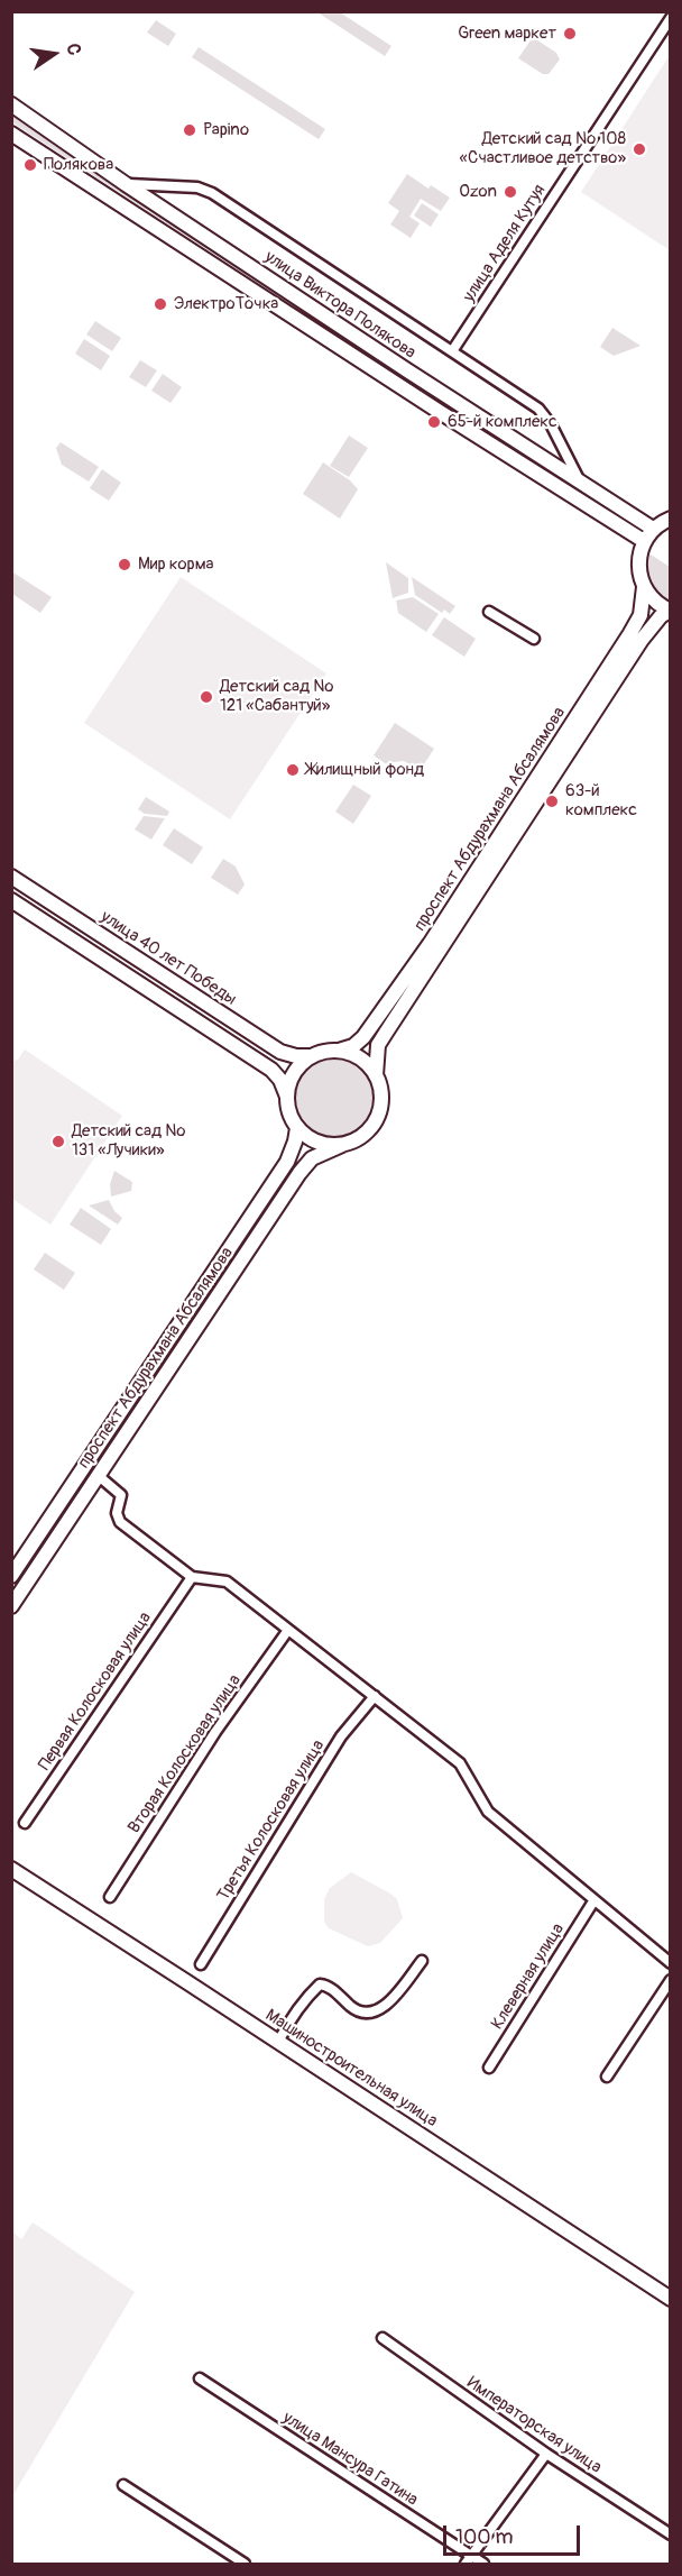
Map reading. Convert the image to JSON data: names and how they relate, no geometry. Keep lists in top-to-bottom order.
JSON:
{
  "streets": {
    "street": [
      "улица Аделя Кутуя",
      "улица Виктора Полякова",
      "проспект Абдурахмана Абсалямова",
      "улица 40 лет Победы",
      "Первая Колосковая улица",
      "Вторая Колосковая улица",
      "Третья Колосковая улица",
      "Клеверная улица",
      "Машиностроительная улица",
      "Императорская улица",
      "улица Мансура Гатина"
    ]
  },
  "crossings": [
    ["улица Виктора Полякова", "проспект Абдурахмана Абсалямова"],
    ["проспект Абдурахмана Абсалямова", "улица 40 лет Победы"]
  ],
  "places": [
    "Green маркет",
    "Papino",
    "Детский сад № 108 «Счастливое детство»",
    "Полякова",
    "Ozon",
    "ЭлектроТочка",
    "65-й комплекс",
    "Мир корма",
    "Детский сад № 121 «Сабантуй»",
    "Жилищный фонд",
    "63-й комплекс",
    "Детский сад № 131 «Лучики»"
  ],
  "scale_bar": "100 m",
  "north": "right"
}
